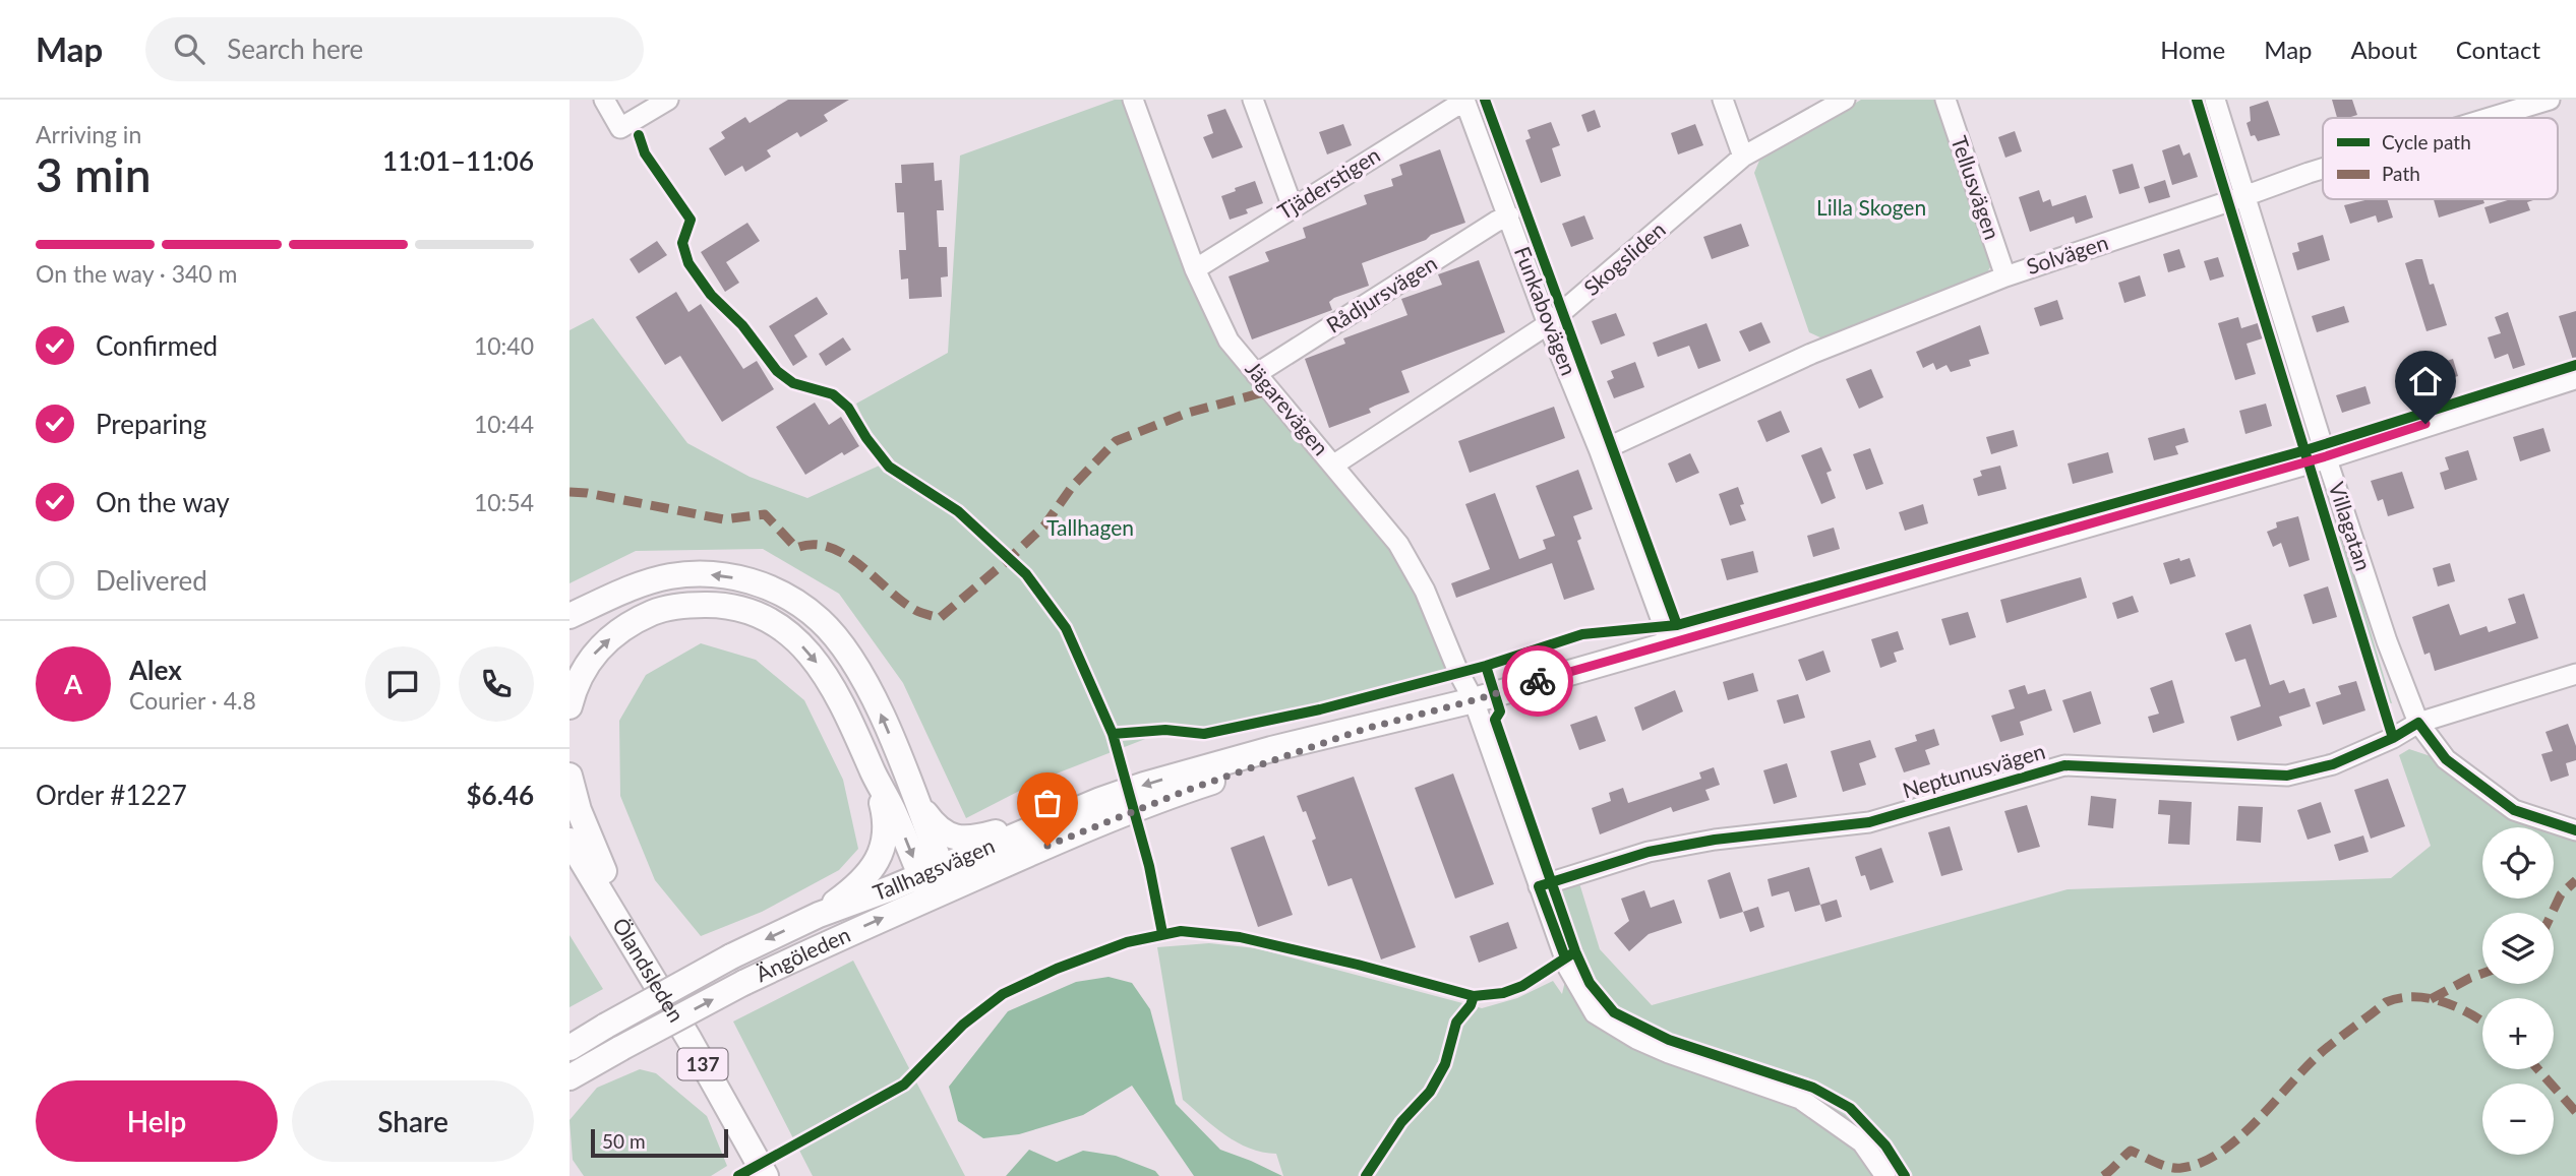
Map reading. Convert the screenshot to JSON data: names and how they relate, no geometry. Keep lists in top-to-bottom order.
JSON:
{
  "streets": {
    "main road": [
      "Tallhagsvägen",
      "Ängöleden",
      "Ölandsleden",
      "137"
    ],
    "street": [
      "Tjäderstigen",
      "Tellusvägen",
      "Solvägen",
      "Skogsliden",
      "Rådjursvägen",
      "Funkabovägen",
      "Jägarevägen",
      "Villagatan",
      "Neptunusvägen"
    ]
  },
  "crossings": [
    ["Tjäderstigen", "Funkabovägen"],
    ["Tjäderstigen", "Jägarevägen"],
    ["Tellusvägen", "Solvägen"],
    ["Solvägen", "Funkabovägen"],
    ["Solvägen", "Villagatan"],
    ["Skogsliden", "Funkabovägen"],
    ["Skogsliden", "Jägarevägen"],
    ["Rådjursvägen", "Funkabovägen"],
    ["Rådjursvägen", "Jägarevägen"],
    ["Funkabovägen", "Tallhagsvägen"],
    ["Jägarevägen", "Neptunusvägen"],
    ["Jägarevägen", "Tallhagsvägen"],
    ["Villagatan", "Neptunusvägen"],
    ["Villagatan", "Tallhagsvägen"],
    ["Tallhagsvägen", "Ängöleden"]
  ],
  "parks": ["Lilla Skogen", "Tallhagen"],
  "legend": ["Cycle path", "Path"],
  "scale_bar": "50 m",
  "page": {
    "header": "Map",
    "search": "Search here",
    "nav": [
      "Home",
      "Map",
      "About",
      "Contact"
    ],
    "heading": ["3 min", "Arriving in", "11:01–11:06"],
    "panel": [
      "Alex",
      "Courier · 4.8",
      "Order #1227",
      "$6.46"
    ],
    "bar": "On the way · 340 m",
    "list": [
      ["Confirmed", "10:40"],
      ["Preparing", "10:44"],
      ["On the way", "10:54"],
      "Delivered"
    ],
    "round": "A",
    "map_buttons": ["+", "−"],
    "buttons": ["Help", "Share"],
    "scale": "50 m"
  }
}
